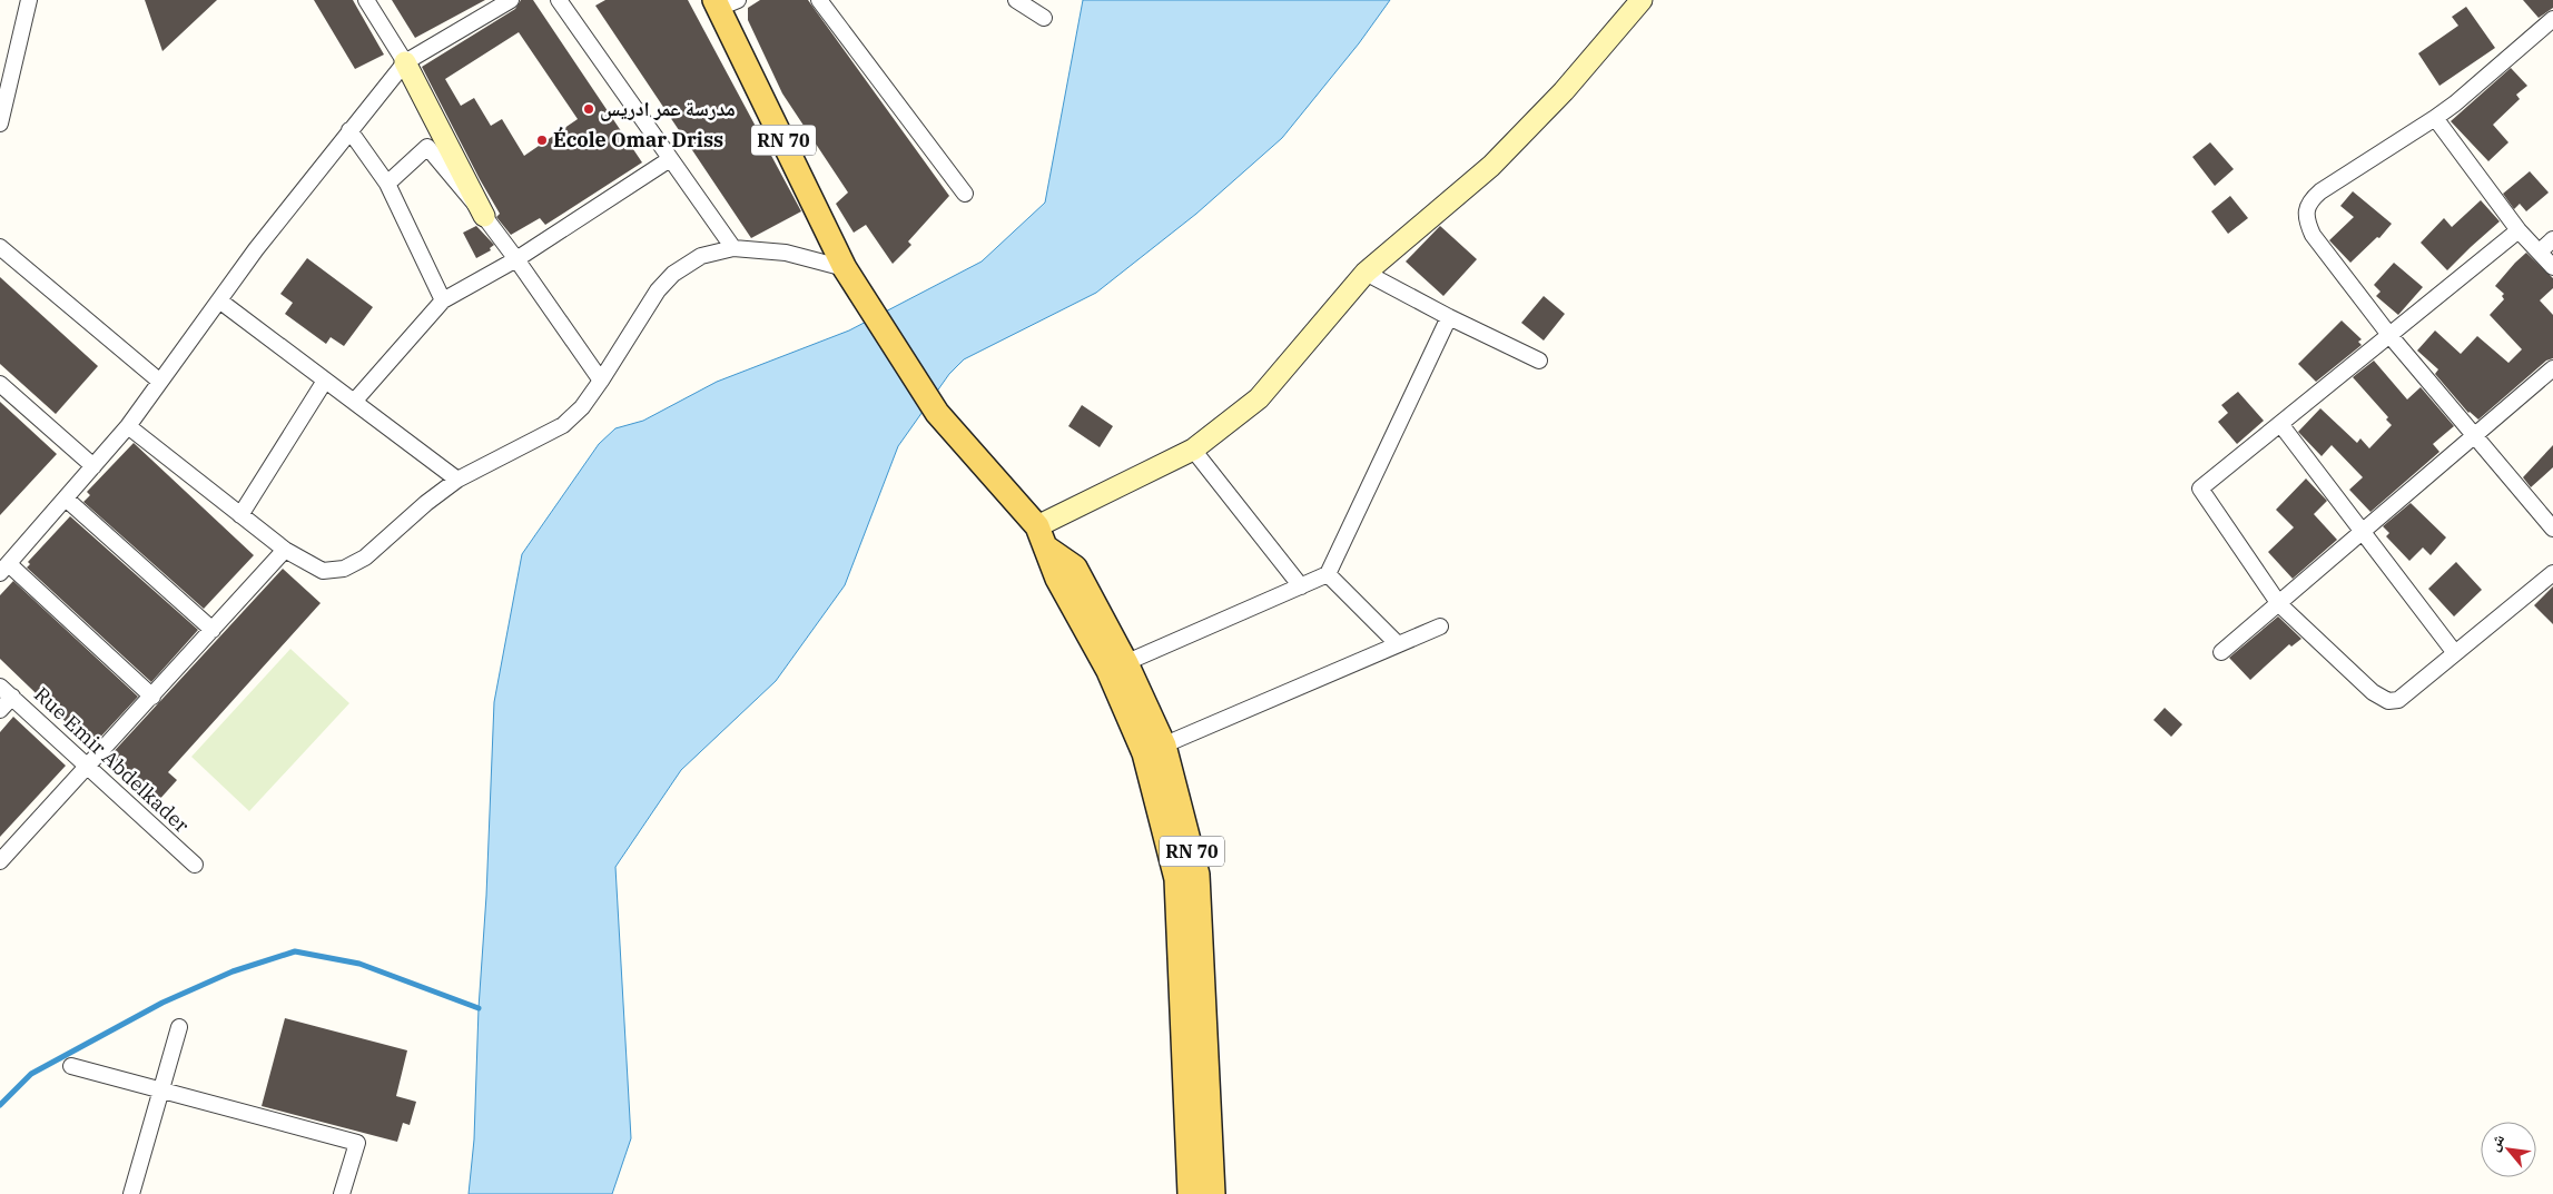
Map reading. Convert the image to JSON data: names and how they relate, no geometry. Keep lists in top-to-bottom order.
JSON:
{
  "streets": {
    "main road": ["RN 70"],
    "street": ["Rue Emir Abdelkader"]
  },
  "places": ["مدرسة عمر ادريس", "École Omar Driss"],
  "north": "top left"
}
